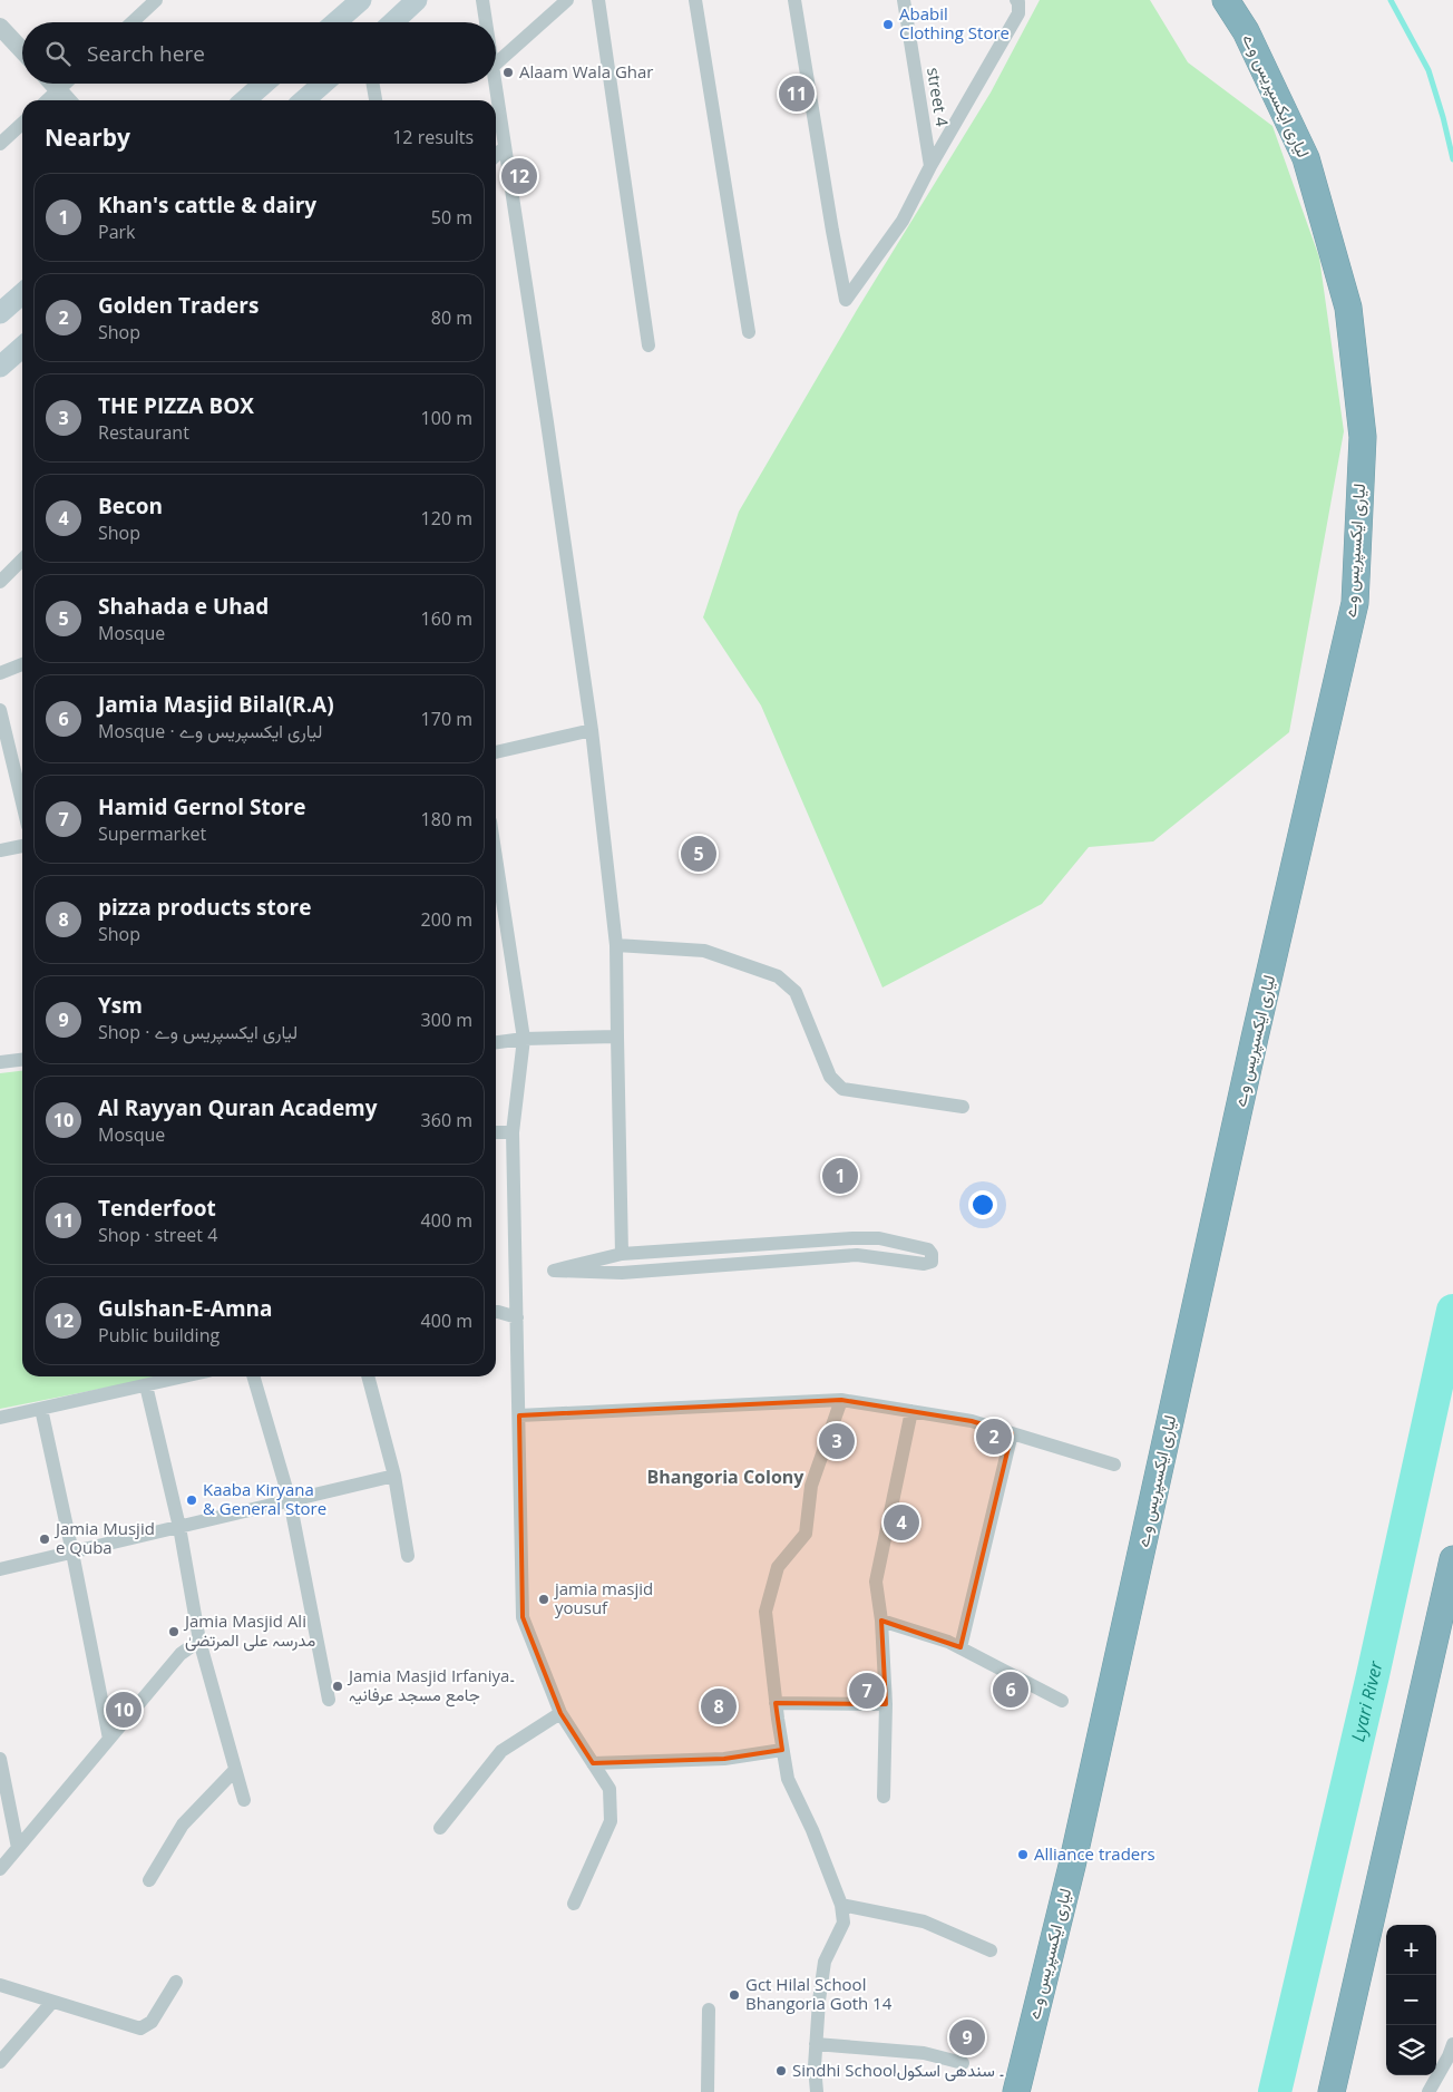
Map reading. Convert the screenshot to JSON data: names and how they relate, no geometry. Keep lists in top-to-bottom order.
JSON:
{
  "streets": {
    "highway": ["لیاری ایکسپریس وے"],
    "street": ["street 4"]
  },
  "districts": ["Bhangoria Colony"],
  "water": ["Lyari River"],
  "places": [
    "Ababil Clothing Store",
    "Alaam Wala Ghar",
    "Kaaba Kiryana & General Store",
    "Jamia Musjid e Quba",
    "jamia masjid yousuf",
    "Jamia Masjid Ali مدرسہ علی المرتضیٰ",
    "Jamia Masjid Irfaniya۔ جامع مسجد عرفانیہ",
    "Alliance traders",
    "Gct Hilal School Bhangoria Goth 14",
    "Sindhi School۔ سندھی اسکول"
  ],
  "page": {
    "search": "Search here",
    "pins": [
      "11",
      "12",
      "5",
      "1",
      "2",
      "3",
      "4",
      "6",
      "7",
      "8",
      "10",
      "9"
    ],
    "heading": ["Nearby", "12 results"],
    "list": [
      {
        "mark": "1",
        "name": "Khan's cattle & dairy",
        "note": "Park",
        "value": "50 m"
      },
      {
        "mark": "2",
        "name": "Golden Traders",
        "note": "Shop",
        "value": "80 m"
      },
      {
        "mark": "3",
        "name": "THE PIZZA BOX",
        "note": "Restaurant",
        "value": "100 m"
      },
      {
        "mark": "4",
        "name": "Becon",
        "note": "Shop",
        "value": "120 m"
      },
      {
        "mark": "5",
        "name": "Shahada e Uhad",
        "note": "Mosque",
        "value": "160 m"
      },
      {
        "mark": "6",
        "name": "Jamia Masjid Bilal(R.A)",
        "note": "Mosque · لیاری ایکسپریس وے",
        "value": "170 m"
      },
      {
        "mark": "7",
        "name": "Hamid Gernol Store",
        "note": "Supermarket",
        "value": "180 m"
      },
      {
        "mark": "8",
        "name": "pizza products store",
        "note": "Shop",
        "value": "200 m"
      },
      {
        "mark": "9",
        "name": "Ysm",
        "note": "Shop · لیاری ایکسپریس وے",
        "value": "300 m"
      },
      {
        "mark": "10",
        "name": "Al Rayyan Quran Academy",
        "note": "Mosque",
        "value": "360 m"
      },
      {
        "mark": "11",
        "name": "Tenderfoot",
        "note": "Shop · street 4",
        "value": "400 m"
      },
      {
        "mark": "12",
        "name": "Gulshan-E-Amna",
        "note": "Public building",
        "value": "400 m"
      }
    ],
    "map_buttons": ["+", "−"]
  }
}
